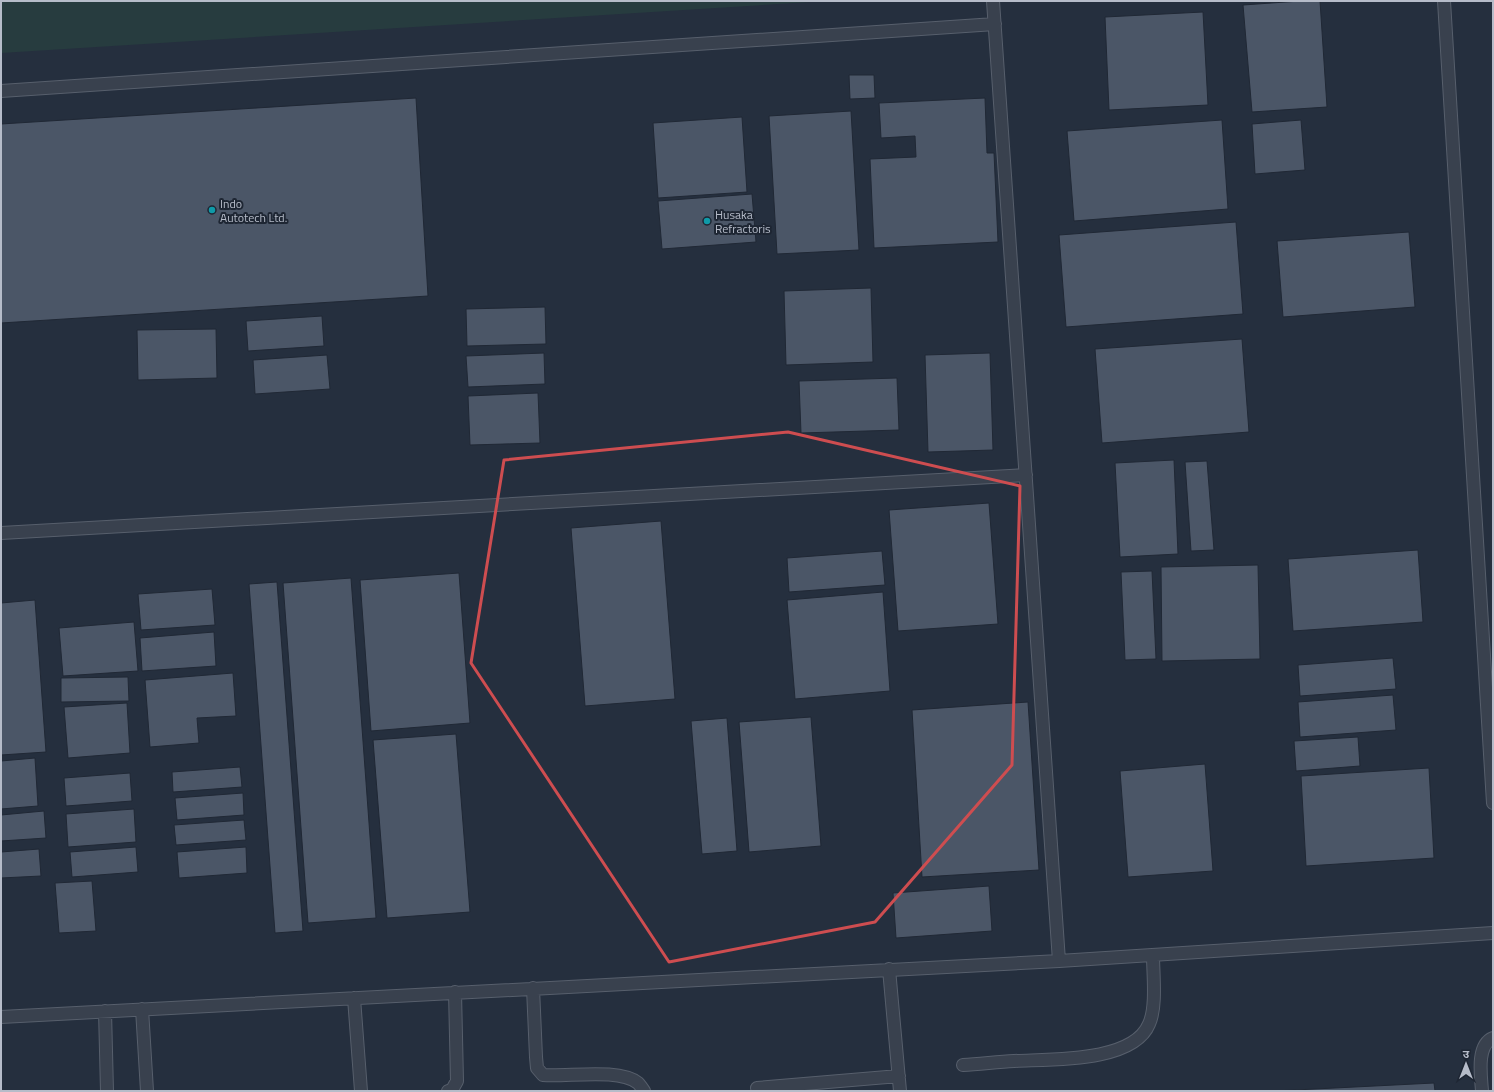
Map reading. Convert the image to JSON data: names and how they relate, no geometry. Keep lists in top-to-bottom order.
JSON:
{
  "places": ["Indo Autotech Ltd.", "Husaka Refractoris"],
  "north": "top"
}
